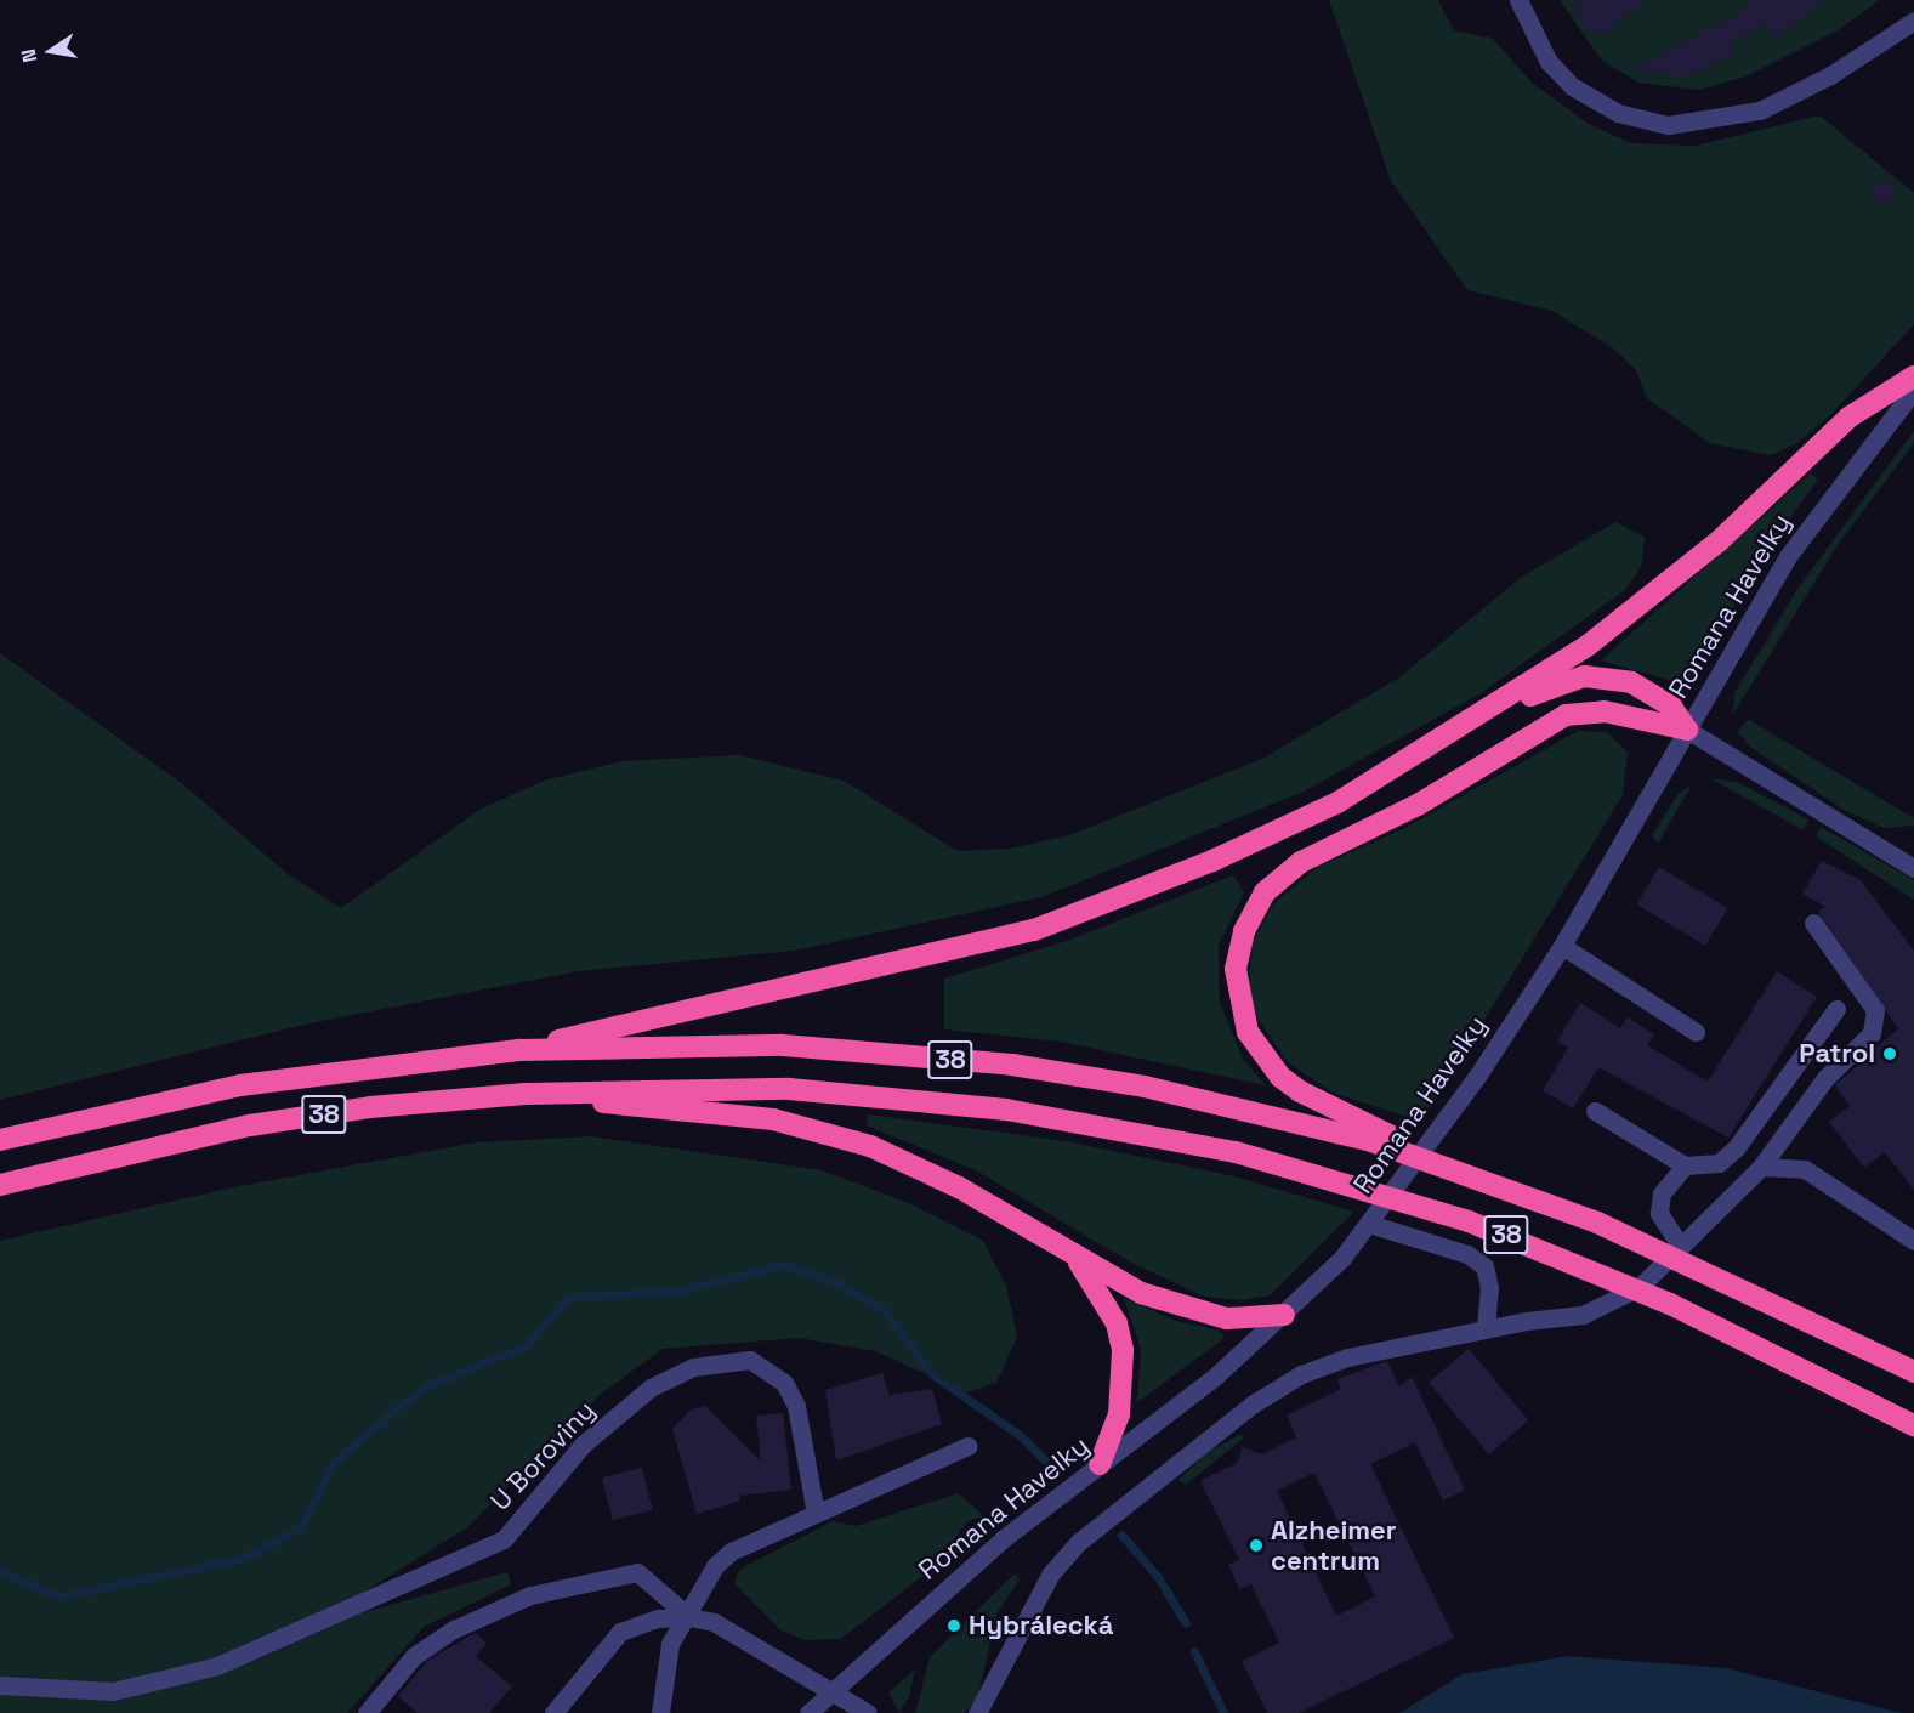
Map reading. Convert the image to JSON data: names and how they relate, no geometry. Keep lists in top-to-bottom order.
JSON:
{
  "streets": {
    "highway": ["38"],
    "street": ["Romana Havelky", "U Boroviny"]
  },
  "places": ["Patrol", "Alzheimer centrum", "Hybrálecká"],
  "north": "left"
}
